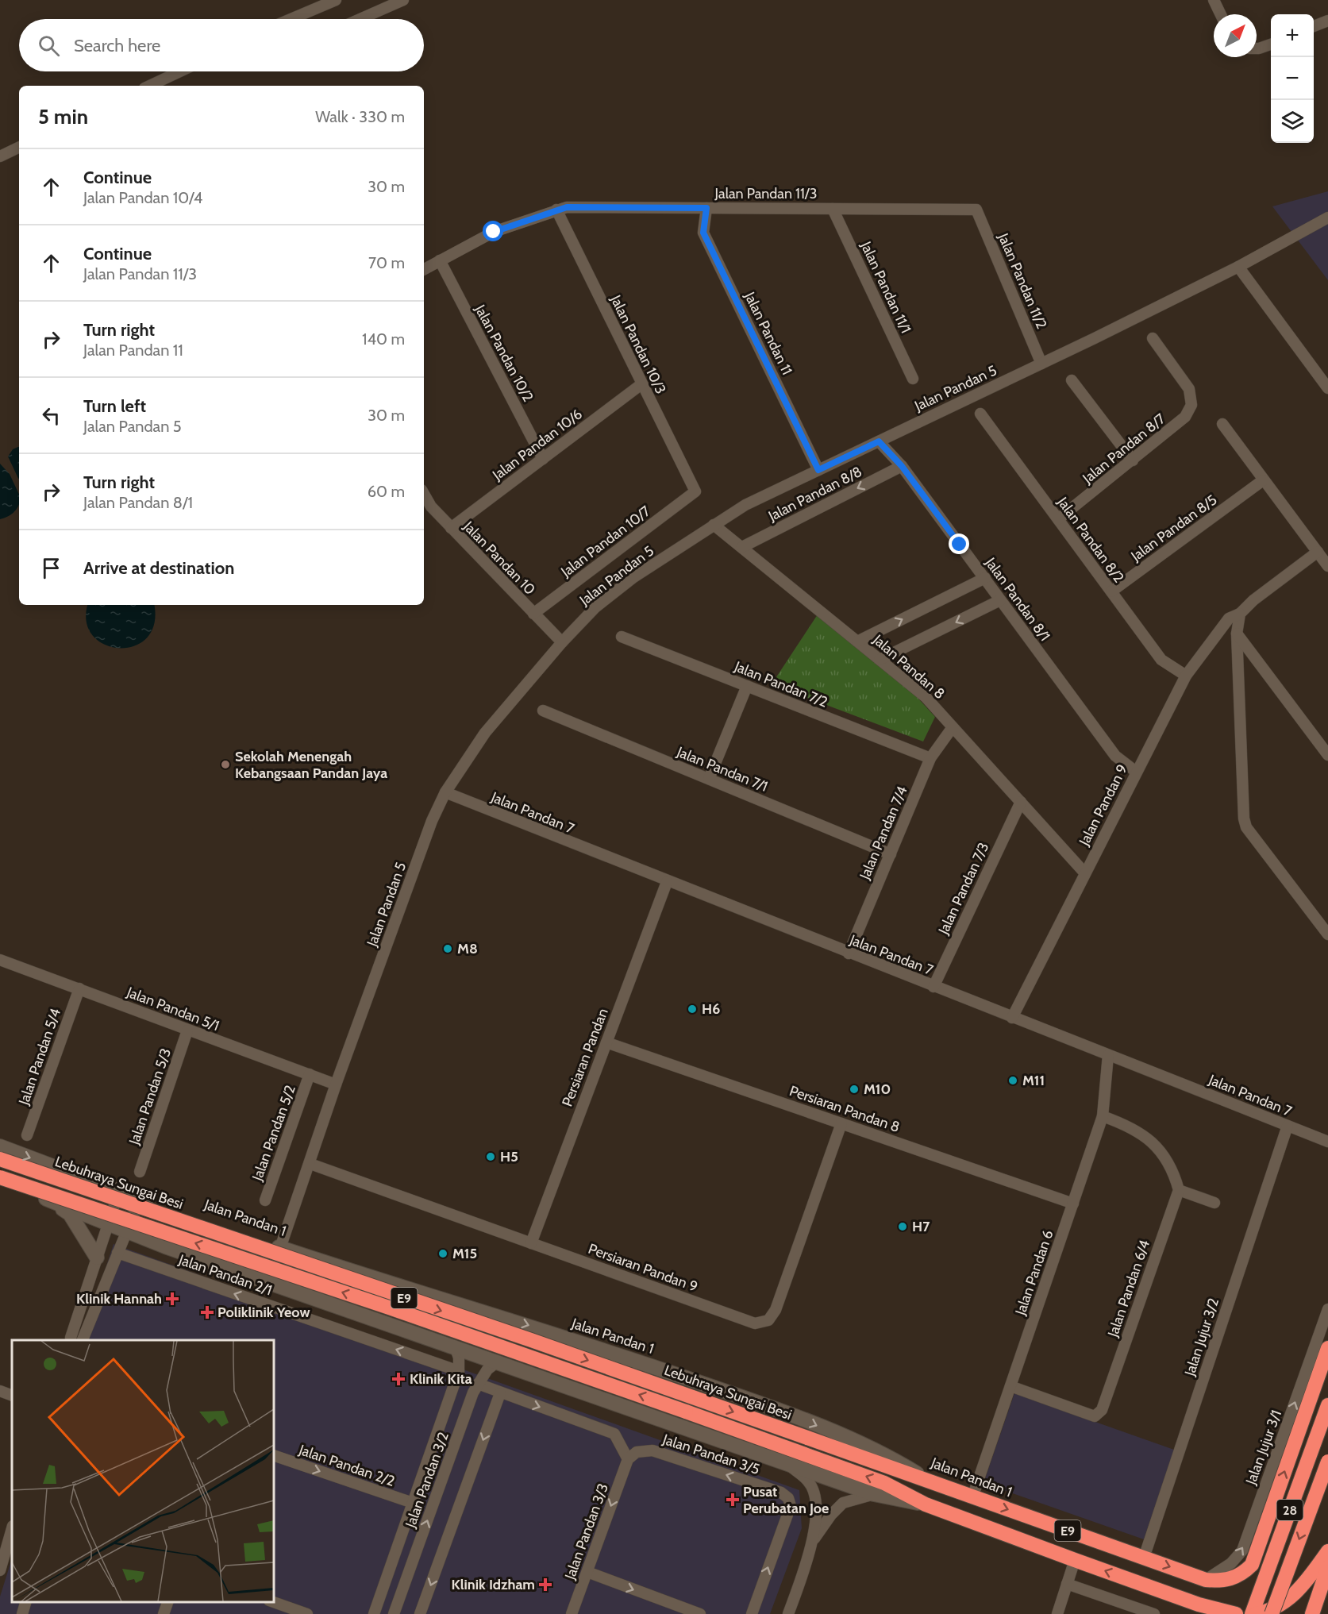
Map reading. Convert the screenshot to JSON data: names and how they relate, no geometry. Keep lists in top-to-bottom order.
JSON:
{
  "streets": {
    "highway": [
      "Lebuhraya Sungai Besi",
      "Jalan Pandan 1",
      "E9",
      "28"
    ],
    "street": [
      "Jalan Pandan 11/3",
      "Jalan Pandan 11/2",
      "Jalan Pandan 11/1",
      "Jalan Pandan 11",
      "Jalan Pandan 10/3",
      "Jalan Pandan 10/2",
      "Jalan Pandan 5",
      "Jalan Pandan 10/6",
      "Jalan Pandan 8/7",
      "Jalan Pandan 8/8",
      "Jalan Pandan 8/5",
      "Jalan Pandan 8/2",
      "Jalan Pandan 10/7",
      "Jalan Pandan 10",
      "Jalan Pandan 8/1",
      "Jalan Pandan 8",
      "Jalan Pandan 7/2",
      "Jalan Pandan 7/1",
      "Jalan Pandan 9",
      "Jalan Pandan 7",
      "Jalan Pandan 7/4",
      "Jalan Pandan 7/3",
      "Jalan Pandan 5/1",
      "Jalan Pandan 5/4",
      "Persiaran Pandan",
      "Jalan Pandan 5/3",
      "Persiaran Pandan 8",
      "Jalan Pandan 5/2",
      "Persiaran Pandan 9",
      "Jalan Pandan 6",
      "Jalan Pandan 2/1",
      "Jalan Pandan 6/4",
      "Jalan Jujur 3/2",
      "Jalan Jujur 3/1",
      "Jalan Pandan 3/5",
      "Jalan Pandan 2/2",
      "Jalan Pandan 3/2",
      "Jalan Pandan 3/3"
    ]
  },
  "crossings": [
    ["Jalan Pandan 11/3", "Jalan Pandan 11/2"],
    ["Jalan Pandan 11/3", "Jalan Pandan 11/1"],
    ["Jalan Pandan 11/3", "Jalan Pandan 11"],
    ["Jalan Pandan 11/3", "Jalan Pandan 10/3"],
    ["Jalan Pandan 11/3", "Jalan Pandan 10/2"],
    ["Jalan Pandan 11/2", "Jalan Pandan 5"],
    ["Jalan Pandan 11", "Jalan Pandan 5"],
    ["Jalan Pandan 10/3", "Jalan Pandan 10/6"],
    ["Jalan Pandan 10/3", "Jalan Pandan 10/7"],
    ["Jalan Pandan 10/2", "Jalan Pandan 10/6"],
    ["Jalan Pandan 5", "Jalan Pandan 10"],
    ["Jalan Pandan 5", "Jalan Pandan 8/1"],
    ["Jalan Pandan 5", "Jalan Pandan 8"],
    ["Jalan Pandan 5", "Jalan Pandan 7"],
    ["Jalan Pandan 5", "Jalan Pandan 5/1"],
    ["Jalan Pandan 5", "Jalan Pandan 1"],
    ["Jalan Pandan 5", "Persiaran Pandan 9"],
    ["Jalan Pandan 10/6", "Jalan Pandan 10"],
    ["Jalan Pandan 8/7", "Jalan Pandan 8/2"],
    ["Jalan Pandan 8/8", "Jalan Pandan 8/1"],
    ["Jalan Pandan 8/8", "Jalan Pandan 8"],
    ["Jalan Pandan 8/5", "Jalan Pandan 8/2"],
    ["Jalan Pandan 8/2", "Jalan Pandan 9"],
    ["Jalan Pandan 10/7", "Jalan Pandan 10"],
    ["Jalan Pandan 8/1", "Jalan Pandan 9"],
    ["Jalan Pandan 8", "Jalan Pandan 9"],
    ["Jalan Pandan 8", "Jalan Pandan 7/4"],
    ["Jalan Pandan 8", "Jalan Pandan 7/3"],
    ["Jalan Pandan 7/2", "Jalan Pandan 7/4"],
    ["Jalan Pandan 7/1", "Jalan Pandan 7/4"],
    ["Jalan Pandan 9", "Jalan Pandan 7"],
    ["Jalan Pandan 7", "Jalan Pandan 7/4"],
    ["Jalan Pandan 7", "Jalan Pandan 7/3"],
    ["Jalan Pandan 7", "Persiaran Pandan"],
    ["Jalan Pandan 7", "Jalan Pandan 6"],
    ["Jalan Pandan 7", "Jalan Jujur 3/2"],
    ["Jalan Pandan 5/1", "Jalan Pandan 5/4"],
    ["Jalan Pandan 5/1", "Jalan Pandan 5/3"],
    ["Jalan Pandan 5/1", "Jalan Pandan 5/2"],
    ["Persiaran Pandan", "Persiaran Pandan 8"],
    ["Persiaran Pandan", "Persiaran Pandan 9"],
    ["Persiaran Pandan 8", "Persiaran Pandan 9"],
    ["Persiaran Pandan 8", "Jalan Pandan 6"],
    ["Lebuhraya Sungai Besi", "Jalan Pandan 1"],
    ["Jalan Pandan 1", "Jalan Pandan 6"],
    ["Jalan Pandan 1", "Jalan Jujur 3/2"],
    ["Jalan Pandan 1", "Jalan Jujur 3/1"],
    ["Jalan Pandan 6", "Jalan Pandan 6/4"],
    ["Jalan Pandan 3/5", "Jalan Pandan 3/3"]
  ],
  "one_way": [
    "Jalan Pandan 8/8",
    "Jalan Pandan 2/1",
    "Jalan Jujur 3/1",
    "Jalan Pandan 2/2",
    "Jalan Pandan 3/3"
  ],
  "places": {
    "other": [
      "Sekolah Menengah Kebangsaan Pandan Jaya",
      "M8",
      "H6",
      "M11",
      "M10",
      "H5",
      "H7",
      "M15"
    ],
    "health": [
      "Klinik Hannah",
      "Poliklinik Yeow",
      "Klinik Kita",
      "Pusat Perubatan Joe",
      "Klinik Idzham"
    ]
  },
  "north": "top right",
  "page": {
    "map_buttons": ["+", "−"],
    "search": "Search here",
    "heading": ["5 min", "Walk · 330 m"],
    "list": [
      ["Continue", "Jalan Pandan 10/4", "30 m"],
      ["Continue", "Jalan Pandan 11/3", "70 m"],
      ["Turn right", "Jalan Pandan 11", "140 m"],
      ["Turn left", "Jalan Pandan 5", "30 m"],
      ["Turn right", "Jalan Pandan 8/1", "60 m"],
      "Arrive at destination"
    ]
  }
}
